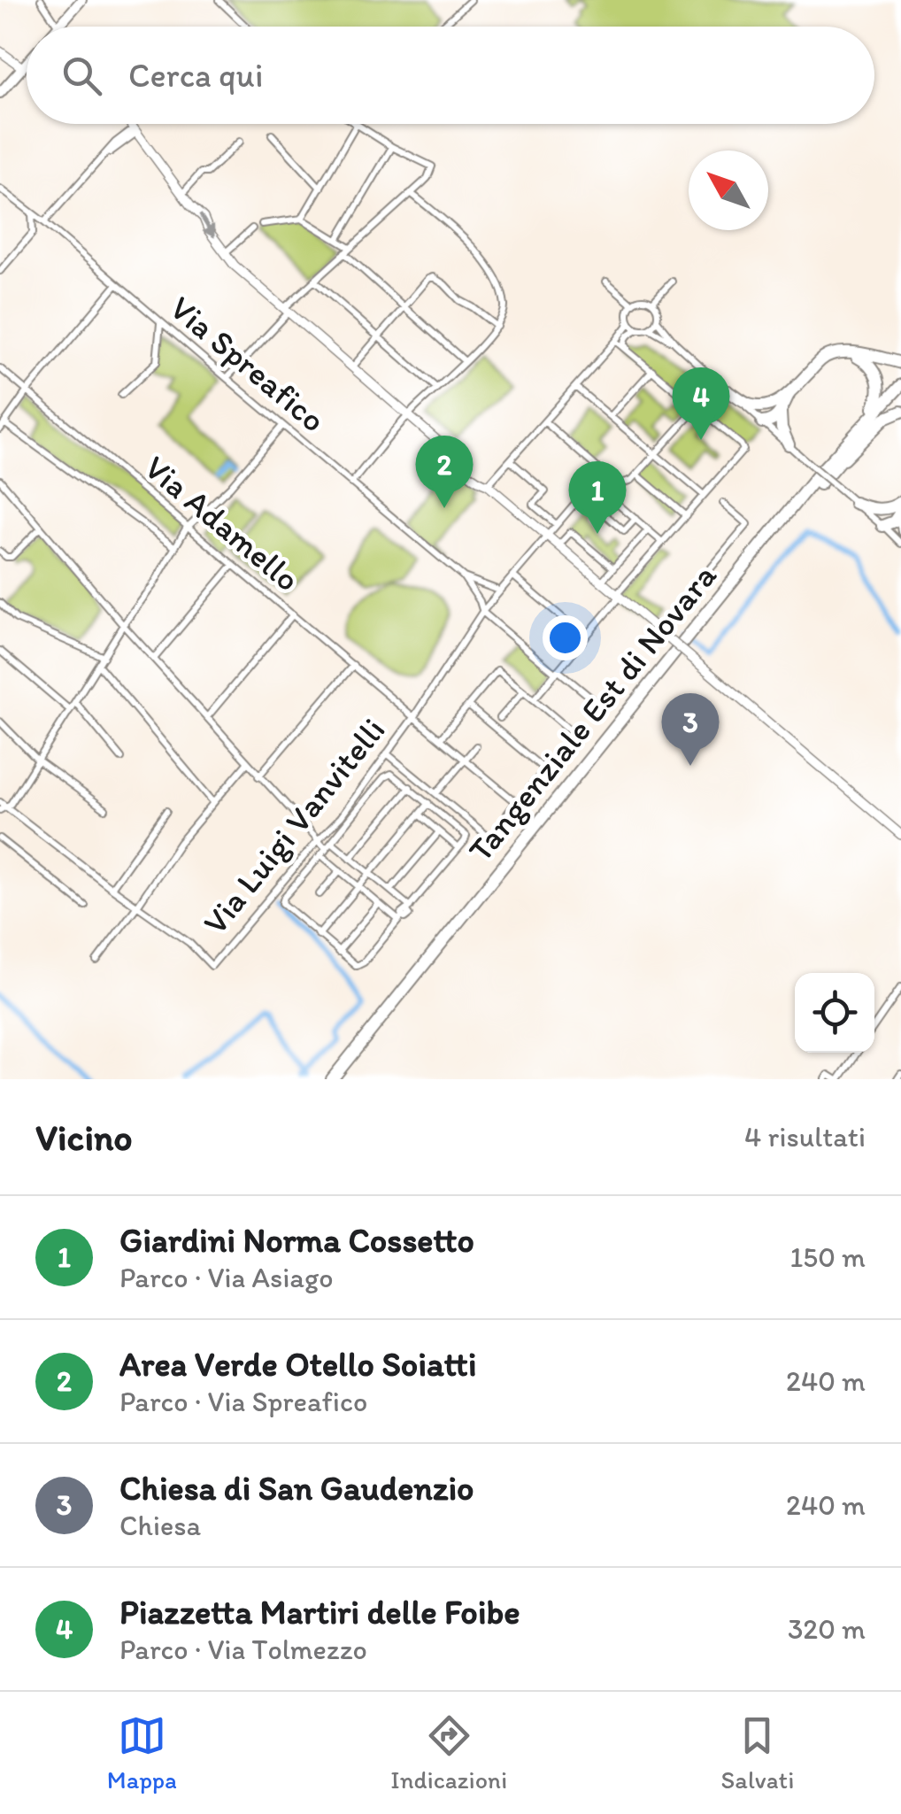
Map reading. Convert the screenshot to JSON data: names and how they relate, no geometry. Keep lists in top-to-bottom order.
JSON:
{
  "streets": {
    "highway": ["Tangenziale Est di Novara"],
    "street": ["Via Spreafico", "Via Adamello", "Via Luigi Vanvitelli"]
  },
  "crossings": [
    ["Via Spreafico", "Via Luigi Vanvitelli"],
    ["Via Adamello", "Via Luigi Vanvitelli"]
  ],
  "north": "top left",
  "page": {
    "search": "Cerca qui",
    "pins": [
      "4",
      "2",
      "1",
      "3"
    ],
    "heading": ["Vicino", "4 risultati"],
    "list": [
      {
        "mark": "1",
        "name": "Giardini Norma Cossetto",
        "note": "Parco · Via Asiago",
        "value": "150 m"
      },
      {
        "mark": "2",
        "name": "Area Verde Otello Soiatti",
        "note": "Parco · Via Spreafico",
        "value": "240 m"
      },
      {
        "mark": "3",
        "name": "Chiesa di San Gaudenzio",
        "note": "Chiesa",
        "value": "240 m"
      },
      {
        "mark": "4",
        "name": "Piazzetta Martiri delle Foibe",
        "note": "Parco · Via Tolmezzo",
        "value": "320 m"
      }
    ],
    "nav": ["Mappa", "Indicazioni", "Salvati"]
  }
}
